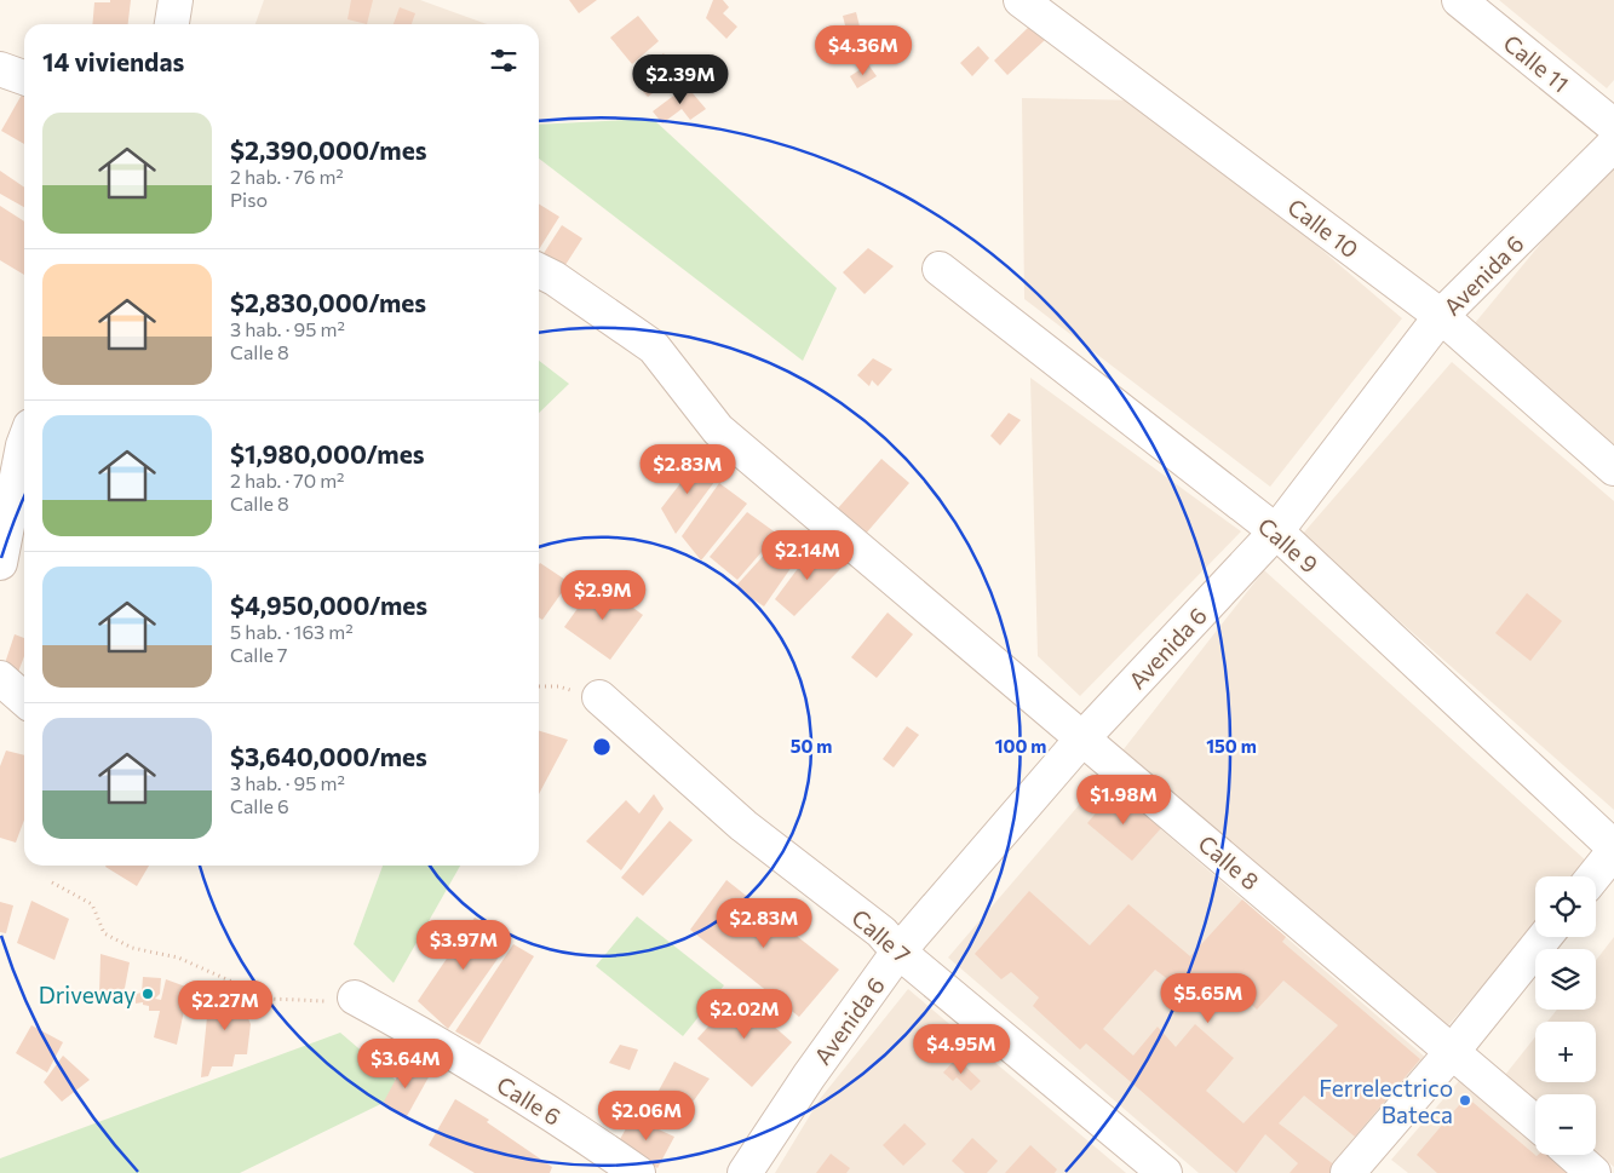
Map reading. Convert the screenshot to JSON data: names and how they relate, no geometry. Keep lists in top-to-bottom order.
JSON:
{
  "streets": {
    "street": [
      "Calle 11",
      "Calle 10",
      "Avenida 6",
      "Calle 9",
      "Calle 8",
      "Calle 7",
      "Calle 6"
    ]
  },
  "crossings": [
    ["Calle 10", "Avenida 6"],
    ["Avenida 6", "Calle 9"],
    ["Avenida 6", "Calle 8"],
    ["Avenida 6", "Calle 7"]
  ],
  "places": ["Driveway", "Ferrelectrico Bateca"],
  "page": {
    "heading": "14 viviendas",
    "price": [
      "$4.36M",
      "$2.39M",
      "$2.83M",
      "$2.14M",
      "$2.9M",
      "$1.98M",
      "$2.83M",
      "$3.97M",
      "$5.65M",
      "$2.27M",
      "$2.02M",
      "$4.95M",
      "$3.64M",
      "$2.06M"
    ],
    "list": [
      {
        "name": "$2,390,000/mes",
        "note": "2 hab. · 76 m² · Piso"
      },
      {
        "name": "$2,830,000/mes",
        "note": "3 hab. · 95 m² · Calle 8"
      },
      {
        "name": "$1,980,000/mes",
        "note": "2 hab. · 70 m² · Calle 8"
      },
      {
        "name": "$4,950,000/mes",
        "note": "5 hab. · 163 m² · Calle 7"
      },
      {
        "name": "$3,640,000/mes",
        "note": "3 hab. · 95 m² · Calle 6"
      }
    ],
    "map_buttons": ["+", "−"]
  },
  "rings": ["50 m", "100 m", "150 m"]
}
